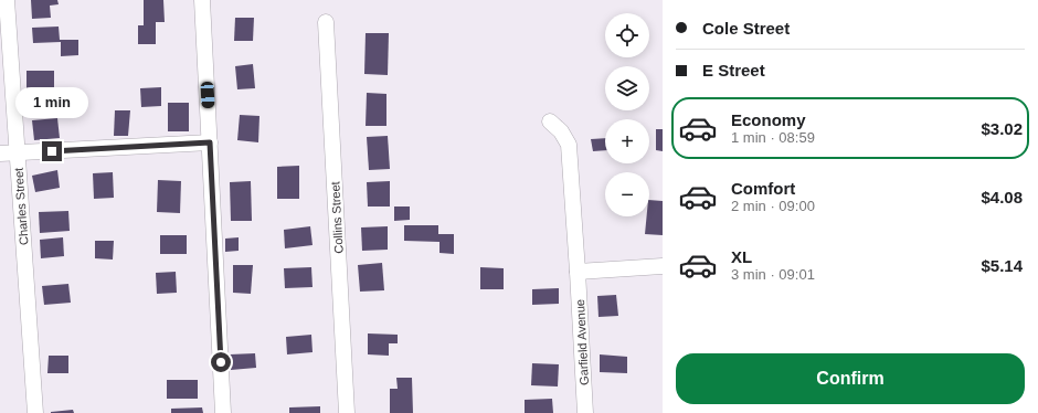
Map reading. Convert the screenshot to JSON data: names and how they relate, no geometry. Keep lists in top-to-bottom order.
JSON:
{
  "streets": {
    "street": ["Charles Street", "Collins Street", "Garfield Avenue"]
  },
  "page": {
    "banner": ["Cole Street", "E Street"],
    "map_buttons": ["+", "−"],
    "bubble": "1 min",
    "list": [
      {
        "name": "Economy",
        "note": "1 min · 08:59",
        "value": "$3.02"
      },
      {
        "name": "Comfort",
        "note": "2 min · 09:00",
        "value": "$4.08"
      },
      {
        "name": "XL",
        "note": "3 min · 09:01",
        "value": "$5.14"
      }
    ],
    "buttons": "Confirm"
  }
}
